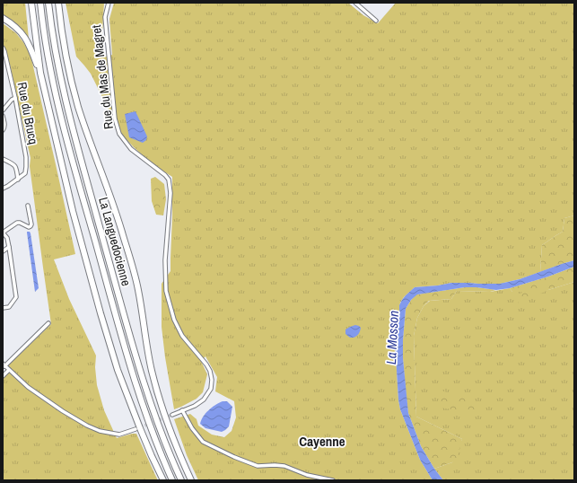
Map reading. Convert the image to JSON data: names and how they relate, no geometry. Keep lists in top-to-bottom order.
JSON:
{
  "streets": {
    "highway": ["La Languedocienne"],
    "street": ["Rue du Mas de Magret", "Rue du Brucq"]
  },
  "districts": ["Cayenne"],
  "water": ["La Mosson"]
}
